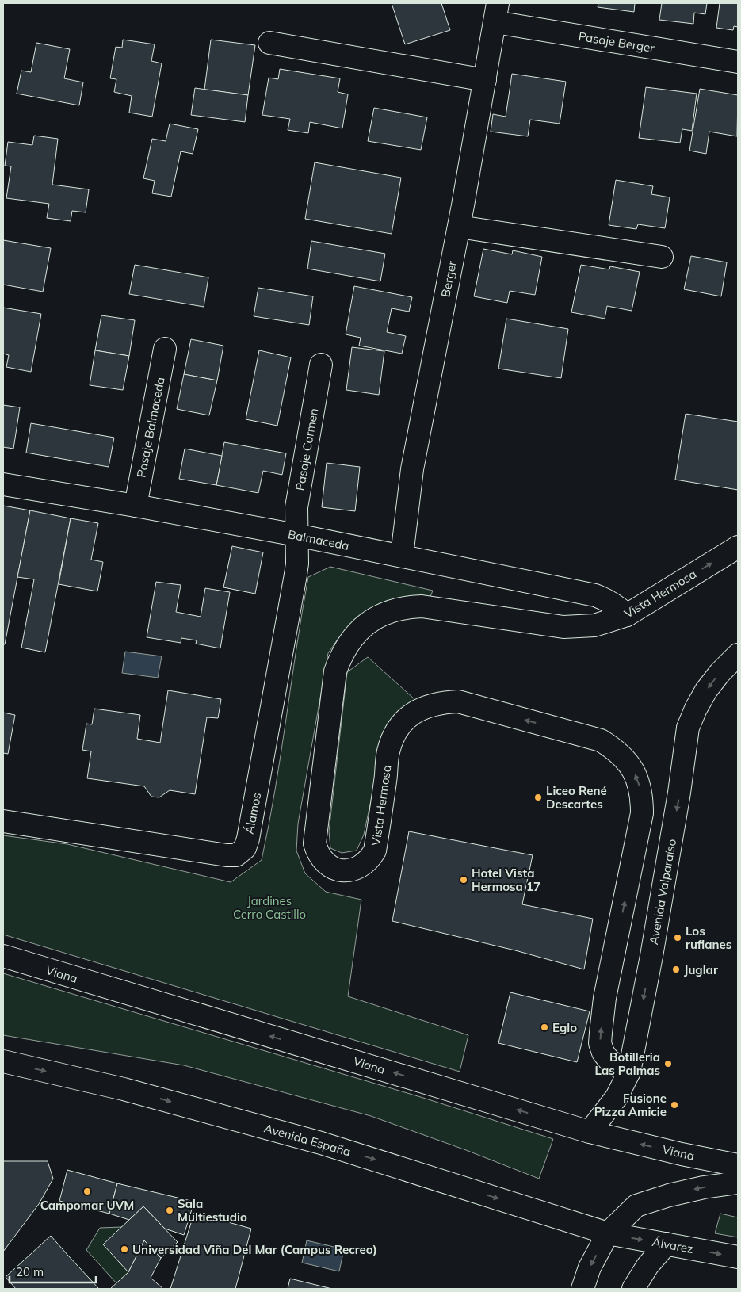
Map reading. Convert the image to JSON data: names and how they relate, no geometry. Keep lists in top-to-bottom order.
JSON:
{
  "streets": {
    "street": [
      "Pasaje Berger",
      "Berger",
      "Pasaje Balmaceda",
      "Pasaje Carmen",
      "Balmaceda",
      "Vista Hermosa",
      "Álamos",
      "Avenida Valparaíso",
      "Viana",
      "Avenida España",
      "Álvarez"
    ]
  },
  "crossings": [
    ["Pasaje Berger", "Berger"],
    ["Berger", "Balmaceda"],
    ["Pasaje Balmaceda", "Balmaceda"],
    ["Pasaje Carmen", "Balmaceda"],
    ["Pasaje Carmen", "Álamos"],
    ["Balmaceda", "Vista Hermosa"],
    ["Balmaceda", "Álamos"],
    ["Vista Hermosa", "Avenida Valparaíso"],
    ["Avenida Valparaíso", "Viana"],
    ["Avenida España", "Álvarez"]
  ],
  "one_way": [
    "Avenida Valparaíso",
    "Viana",
    "Avenida España",
    "Álvarez"
  ],
  "parks": ["Jardines Cerro Castillo"],
  "places": [
    "Liceo René Descartes",
    "Hotel Vista Hermosa 17",
    "Los rufianes",
    "Juglar",
    "Eglo",
    "Botilleria Las Palmas",
    "Fusione Pizza Amicie",
    "Campomar UVM",
    "Sala Multiestudio",
    "Universidad Viña Del Mar (Campus Recreo)"
  ],
  "scale_bar": "20 m"
}
